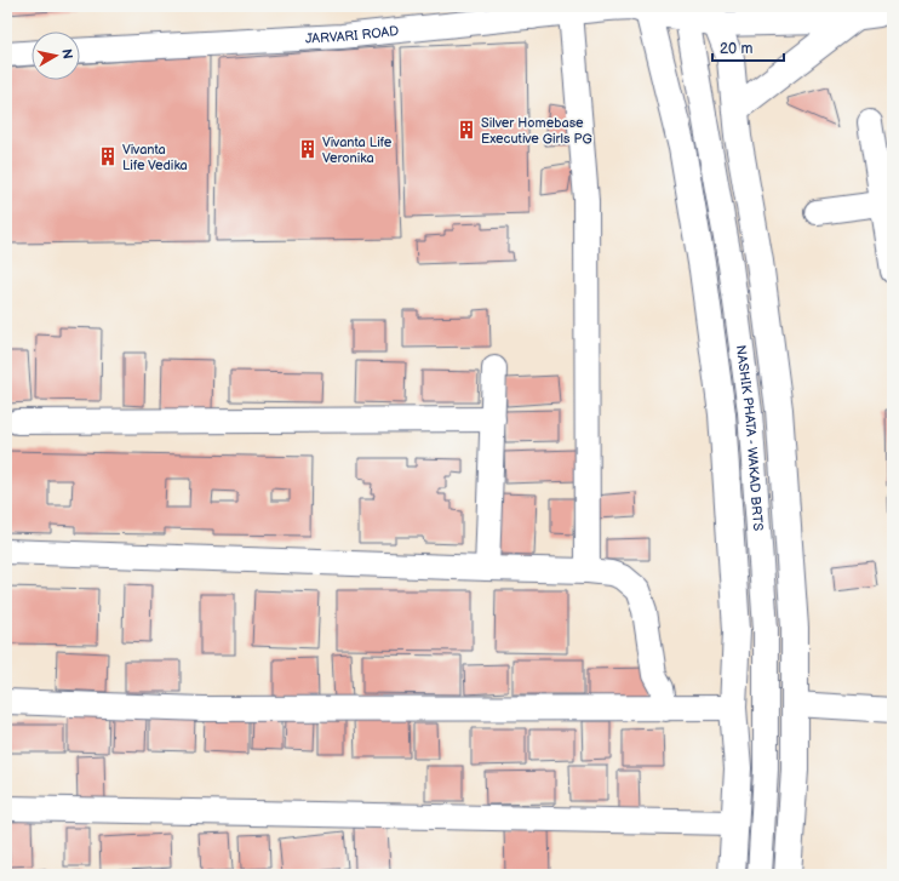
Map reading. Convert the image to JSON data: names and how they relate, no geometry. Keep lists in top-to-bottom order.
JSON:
{
  "streets": {
    "street": ["JARVARI ROAD", "NASHIK PHATA - WAKAD BRTS"]
  },
  "crossings": [
    ["JARVARI ROAD", "NASHIK PHATA - WAKAD BRTS"]
  ],
  "places": {
    "building": ["Silver Homebase Executive Girls PG", "Vivanta Life Veronika", "Vivanta Life Vedika"]
  },
  "scale_bar": "20 m",
  "north": "right"
}
